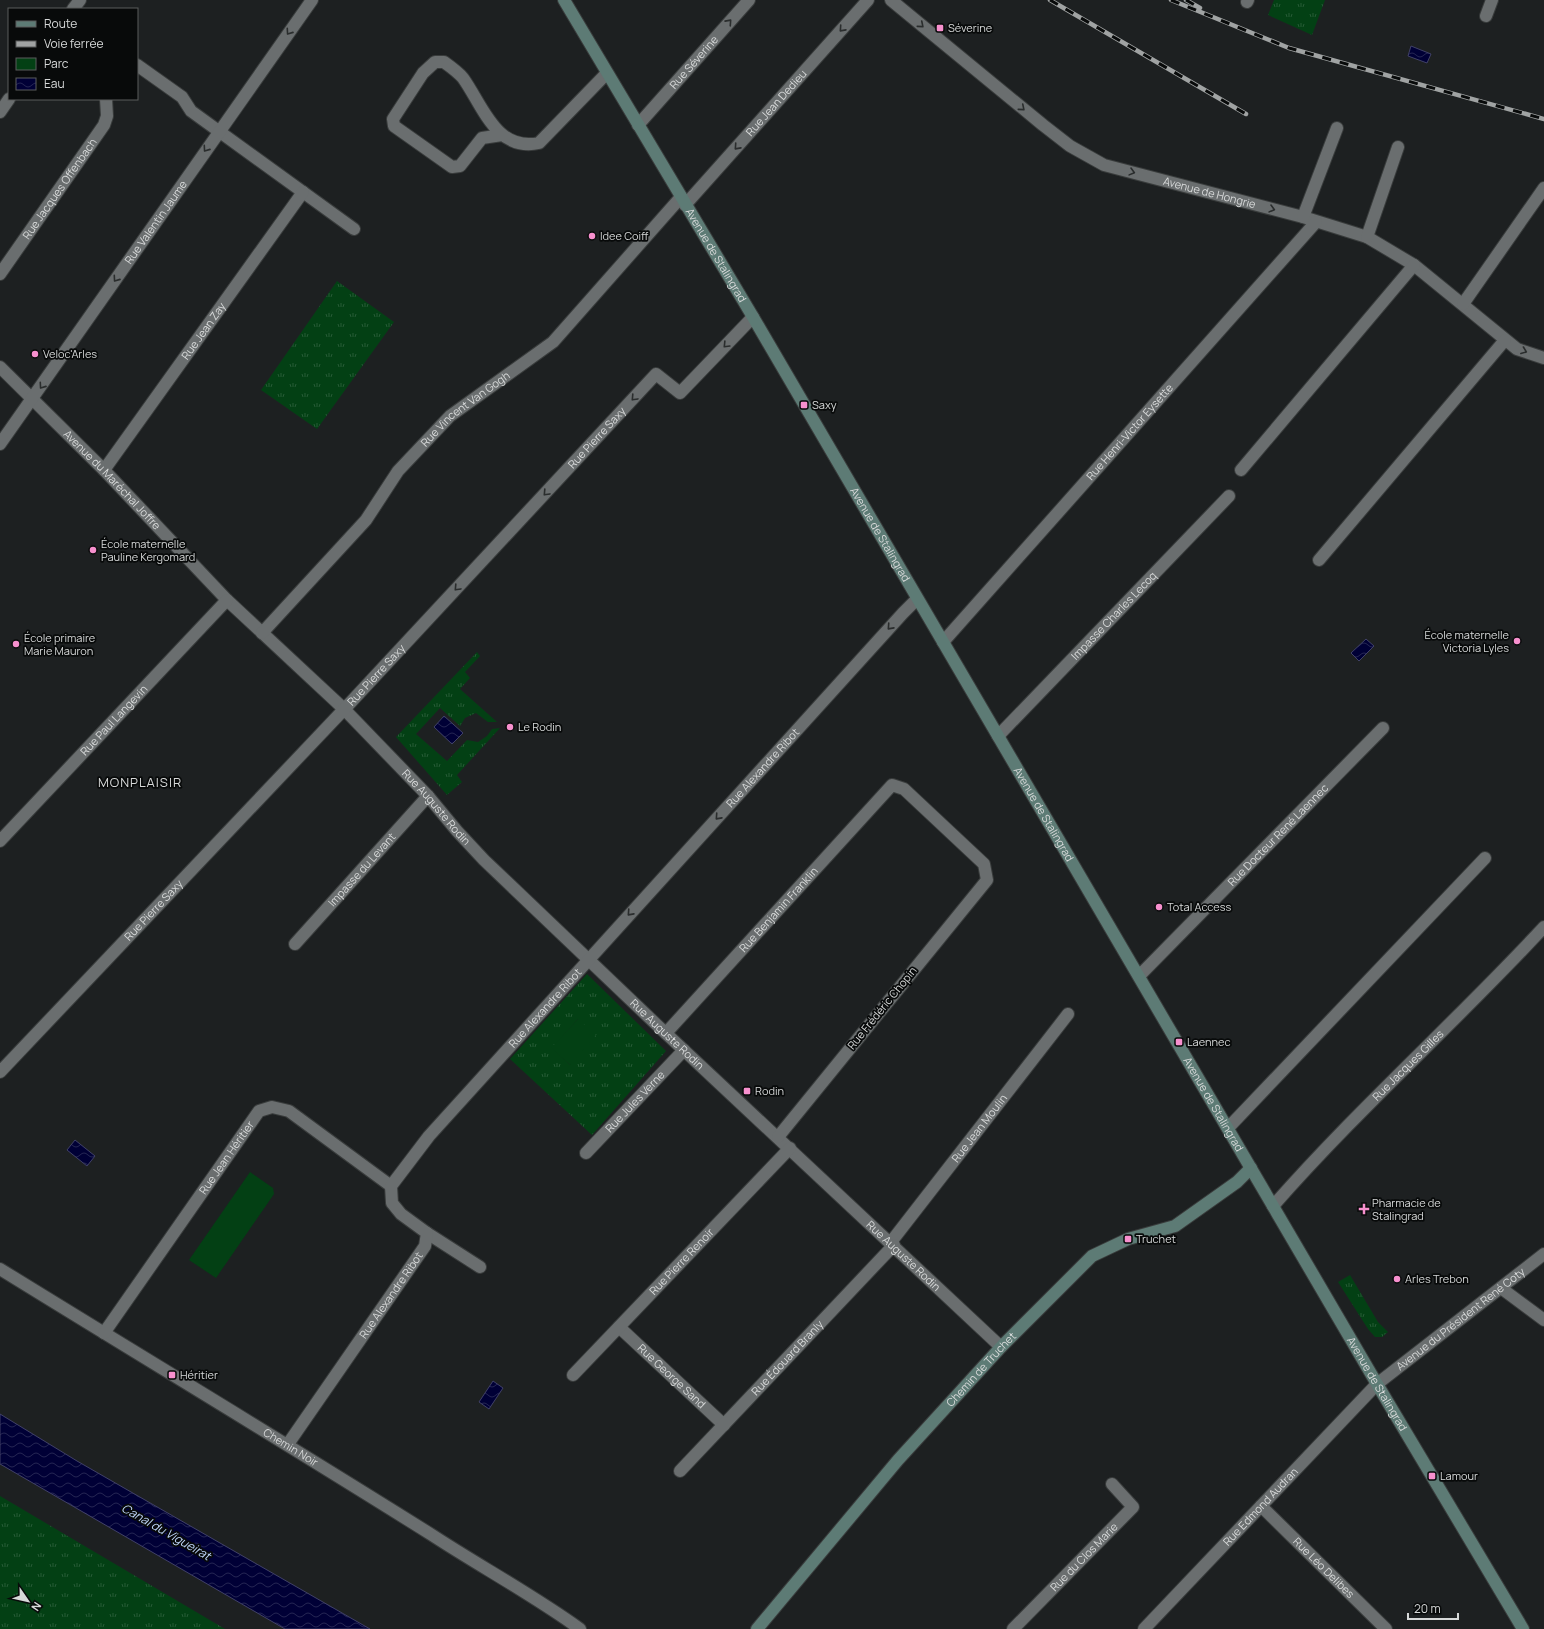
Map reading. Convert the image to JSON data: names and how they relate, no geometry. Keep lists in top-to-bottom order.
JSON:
{
  "streets": {
    "main road": ["Avenue de Stalingrad", "Chemin de Truchet"],
    "street": [
      "Rue Séverine",
      "Rue Jean Dedieu",
      "Rue Jacques Offenbach",
      "Avenue de Hongrie",
      "Rue Valentin Jaume",
      "Rue Jean Zay",
      "Rue Vincent Van Gogh",
      "Rue Henri-Victor Eysette",
      "Rue Pierre Saxy",
      "Avenue du Maréchal Joffre",
      "Impasse Charles Lecoq",
      "Rue Paul Langevin",
      "Rue Alexandre Ribot",
      "Rue Auguste Rodin",
      "Rue Docteur René Laennec",
      "Impasse du Levant",
      "Rue Benjamin Franklin",
      "Rue Frédéric Chopin",
      "Rue Jacques Gilles",
      "Rue Jules Verne",
      "Rue Jean Moulin",
      "Rue Jean Héritier",
      "Rue Pierre Renoir",
      "Avenue du Président René Coty",
      "Rue Édouard Branly",
      "Rue George Sand",
      "Chemin Noir",
      "Rue Edmond Audran",
      "Rue du Clos Marie",
      "Rue Léo Delibes"
    ]
  },
  "crossings": [
    ["Rue Séverine", "Avenue de Stalingrad"],
    ["Rue Jean Dedieu", "Avenue de Stalingrad"],
    ["Rue Jean Dedieu", "Rue Vincent Van Gogh"],
    ["Avenue de Hongrie", "Rue Henri-Victor Eysette"],
    ["Rue Valentin Jaume", "Avenue du Maréchal Joffre"],
    ["Avenue de Stalingrad", "Rue Vincent Van Gogh"],
    ["Avenue de Stalingrad", "Rue Henri-Victor Eysette"],
    ["Avenue de Stalingrad", "Rue Pierre Saxy"],
    ["Avenue de Stalingrad", "Impasse Charles Lecoq"],
    ["Avenue de Stalingrad", "Rue Alexandre Ribot"],
    ["Avenue de Stalingrad", "Rue Docteur René Laennec"],
    ["Avenue de Stalingrad", "Rue Jacques Gilles"],
    ["Avenue de Stalingrad", "Avenue du Président René Coty"],
    ["Avenue de Stalingrad", "Chemin de Truchet"],
    ["Avenue de Stalingrad", "Rue Edmond Audran"],
    ["Rue Jean Zay", "Avenue du Maréchal Joffre"],
    ["Rue Vincent Van Gogh", "Avenue du Maréchal Joffre"],
    ["Rue Pierre Saxy", "Avenue du Maréchal Joffre"],
    ["Rue Pierre Saxy", "Rue Auguste Rodin"],
    ["Avenue du Maréchal Joffre", "Rue Paul Langevin"],
    ["Avenue du Maréchal Joffre", "Rue Auguste Rodin"],
    ["Rue Alexandre Ribot", "Rue Auguste Rodin"],
    ["Rue Alexandre Ribot", "Rue Jean Héritier"],
    ["Rue Alexandre Ribot", "Chemin Noir"],
    ["Rue Auguste Rodin", "Impasse du Levant"],
    ["Rue Auguste Rodin", "Rue Benjamin Franklin"],
    ["Rue Auguste Rodin", "Rue Frédéric Chopin"],
    ["Rue Auguste Rodin", "Rue Jules Verne"],
    ["Rue Auguste Rodin", "Rue Jean Moulin"],
    ["Rue Auguste Rodin", "Rue Pierre Renoir"],
    ["Rue Auguste Rodin", "Rue Édouard Branly"],
    ["Rue Auguste Rodin", "Chemin de Truchet"],
    ["Rue Benjamin Franklin", "Rue Frédéric Chopin"],
    ["Rue Jean Moulin", "Rue Édouard Branly"],
    ["Rue Jean Héritier", "Chemin Noir"],
    ["Rue Pierre Renoir", "Rue George Sand"],
    ["Avenue du Président René Coty", "Rue Edmond Audran"],
    ["Rue Édouard Branly", "Rue George Sand"],
    ["Rue Edmond Audran", "Rue Léo Delibes"]
  ],
  "one_way": [
    "Rue Séverine",
    "Rue Jean Dedieu",
    "Avenue de Hongrie",
    "Rue Valentin Jaume",
    "Rue Pierre Saxy",
    "Rue Alexandre Ribot"
  ],
  "districts": ["MONPLAISIR"],
  "water": ["Canal du Vigueirat"],
  "places": {
    "transit": [
      "Séverine",
      "Saxy",
      "Laennec",
      "Rodin",
      "Truchet",
      "Héritier",
      "Lamour"
    ],
    "other": [
      "Idee Coiff",
      "Veloc'Arles",
      "École maternelle Pauline Kergomard",
      "École maternelle Victoria Lyles",
      "École primaire Marie Mauron",
      "Le Rodin",
      "Total Access",
      "Arles Trebon"
    ],
    "health": ["Pharmacie de Stalingrad"]
  },
  "legend": [
    "Route",
    "Voie ferrée",
    "Parc",
    "Eau"
  ],
  "scale_bar": "20 m",
  "north": "bottom right"
}
